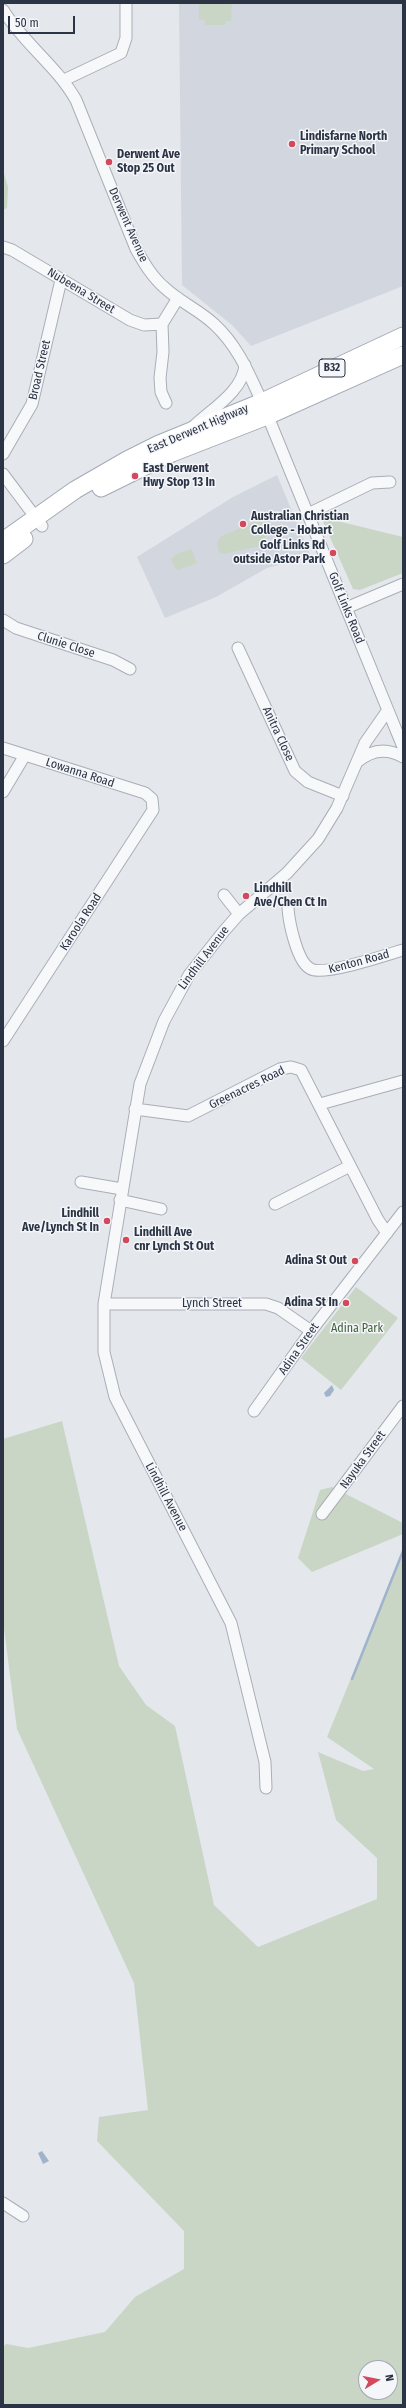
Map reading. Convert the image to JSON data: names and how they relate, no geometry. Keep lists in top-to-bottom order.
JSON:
{
  "streets": {
    "main road": ["B32", "East Derwent Highway"],
    "street": [
      "Derwent Avenue",
      "Nubeena Street",
      "Broad Street",
      "Golf Links Road",
      "Clunie Close",
      "Anitra Close",
      "Lowanna Road",
      "Karoola Road",
      "Lindhill Avenue",
      "Kenton Road",
      "Greenacres Road",
      "Lynch Street",
      "Adina Street",
      "Nayuka Street"
    ]
  },
  "crossings": [
    ["Derwent Avenue", "East Derwent Highway"],
    ["Derwent Avenue", "Golf Links Road"],
    ["Nubeena Street", "Broad Street"],
    ["East Derwent Highway", "Golf Links Road"],
    ["Golf Links Road", "Lindhill Avenue"],
    ["Anitra Close", "Lindhill Avenue"],
    ["Lowanna Road", "Karoola Road"],
    ["Lindhill Avenue", "Greenacres Road"],
    ["Lindhill Avenue", "Lynch Street"],
    ["Greenacres Road", "Adina Street"],
    ["Lynch Street", "Adina Street"]
  ],
  "parks": ["Adina Park"],
  "places": [
    "Lindisfarne North Primary School",
    "Derwent Ave Stop 25 Out",
    "East Derwent Hwy Stop 13 In",
    "Australian Christian College - Hobart",
    "Golf Links Rd outside Astor Park",
    "Lindhill Ave/Chen Ct In",
    "Lindhill Ave/Lynch St In",
    "Lindhill Ave cnr Lynch St Out",
    "Adina St Out",
    "Adina St In"
  ],
  "scale_bar": "50 m",
  "north": "right"
}
